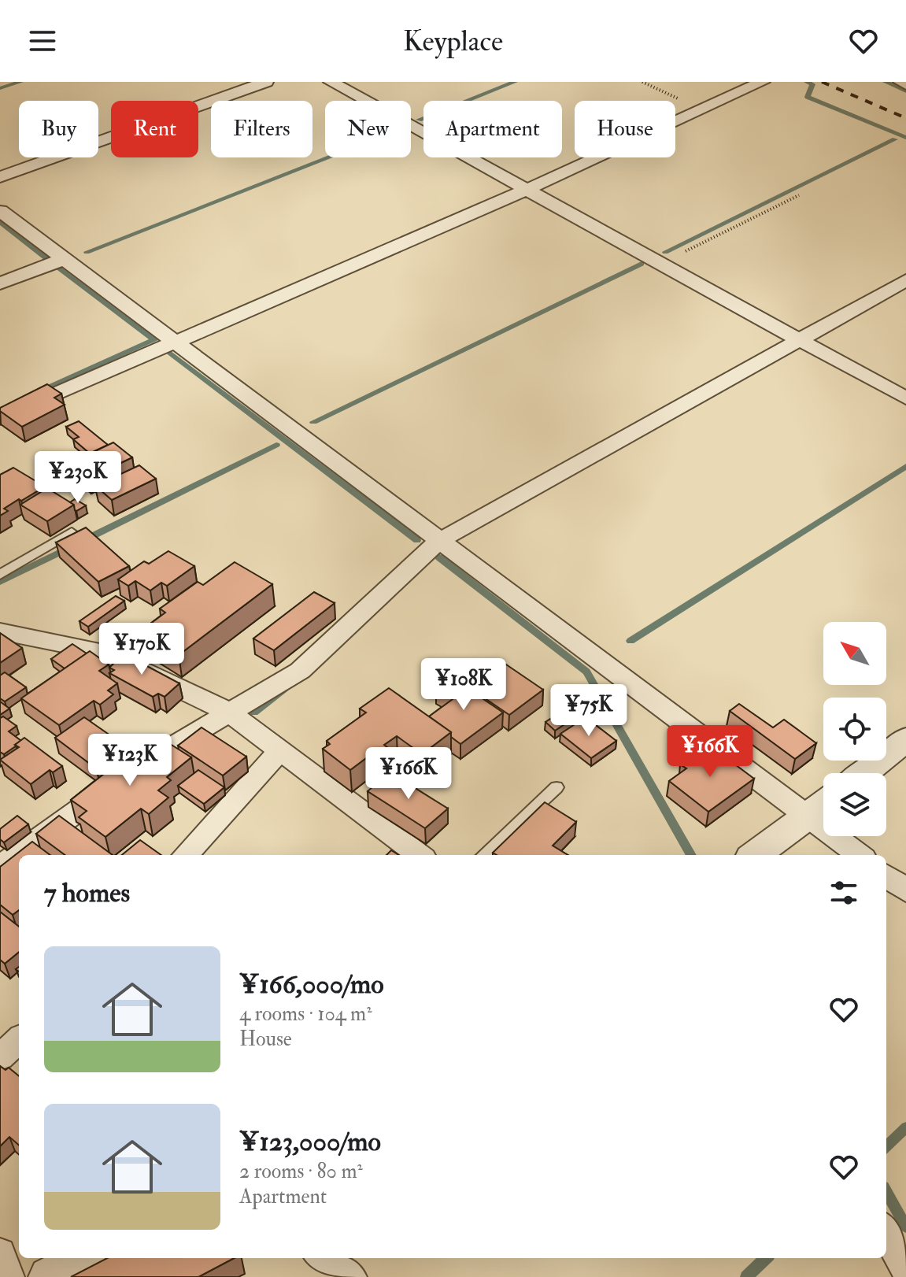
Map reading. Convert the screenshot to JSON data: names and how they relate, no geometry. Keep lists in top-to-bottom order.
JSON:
{
  "north": "top left",
  "page": {
    "header": "Keyplace",
    "chip": [
      "Buy",
      "Rent",
      "Filters",
      "New",
      "Apartment",
      "House"
    ],
    "price": [
      "¥230K",
      "¥170K",
      "¥108K",
      "¥75K",
      "¥166K",
      "¥123K",
      "¥166K"
    ],
    "heading": "7 homes",
    "list": [
      {
        "name": "¥166,000/mo",
        "note": "4 rooms · 104 m² · House"
      },
      {
        "name": "¥123,000/mo",
        "note": "2 rooms · 80 m² · Apartment"
      }
    ]
  }
}
